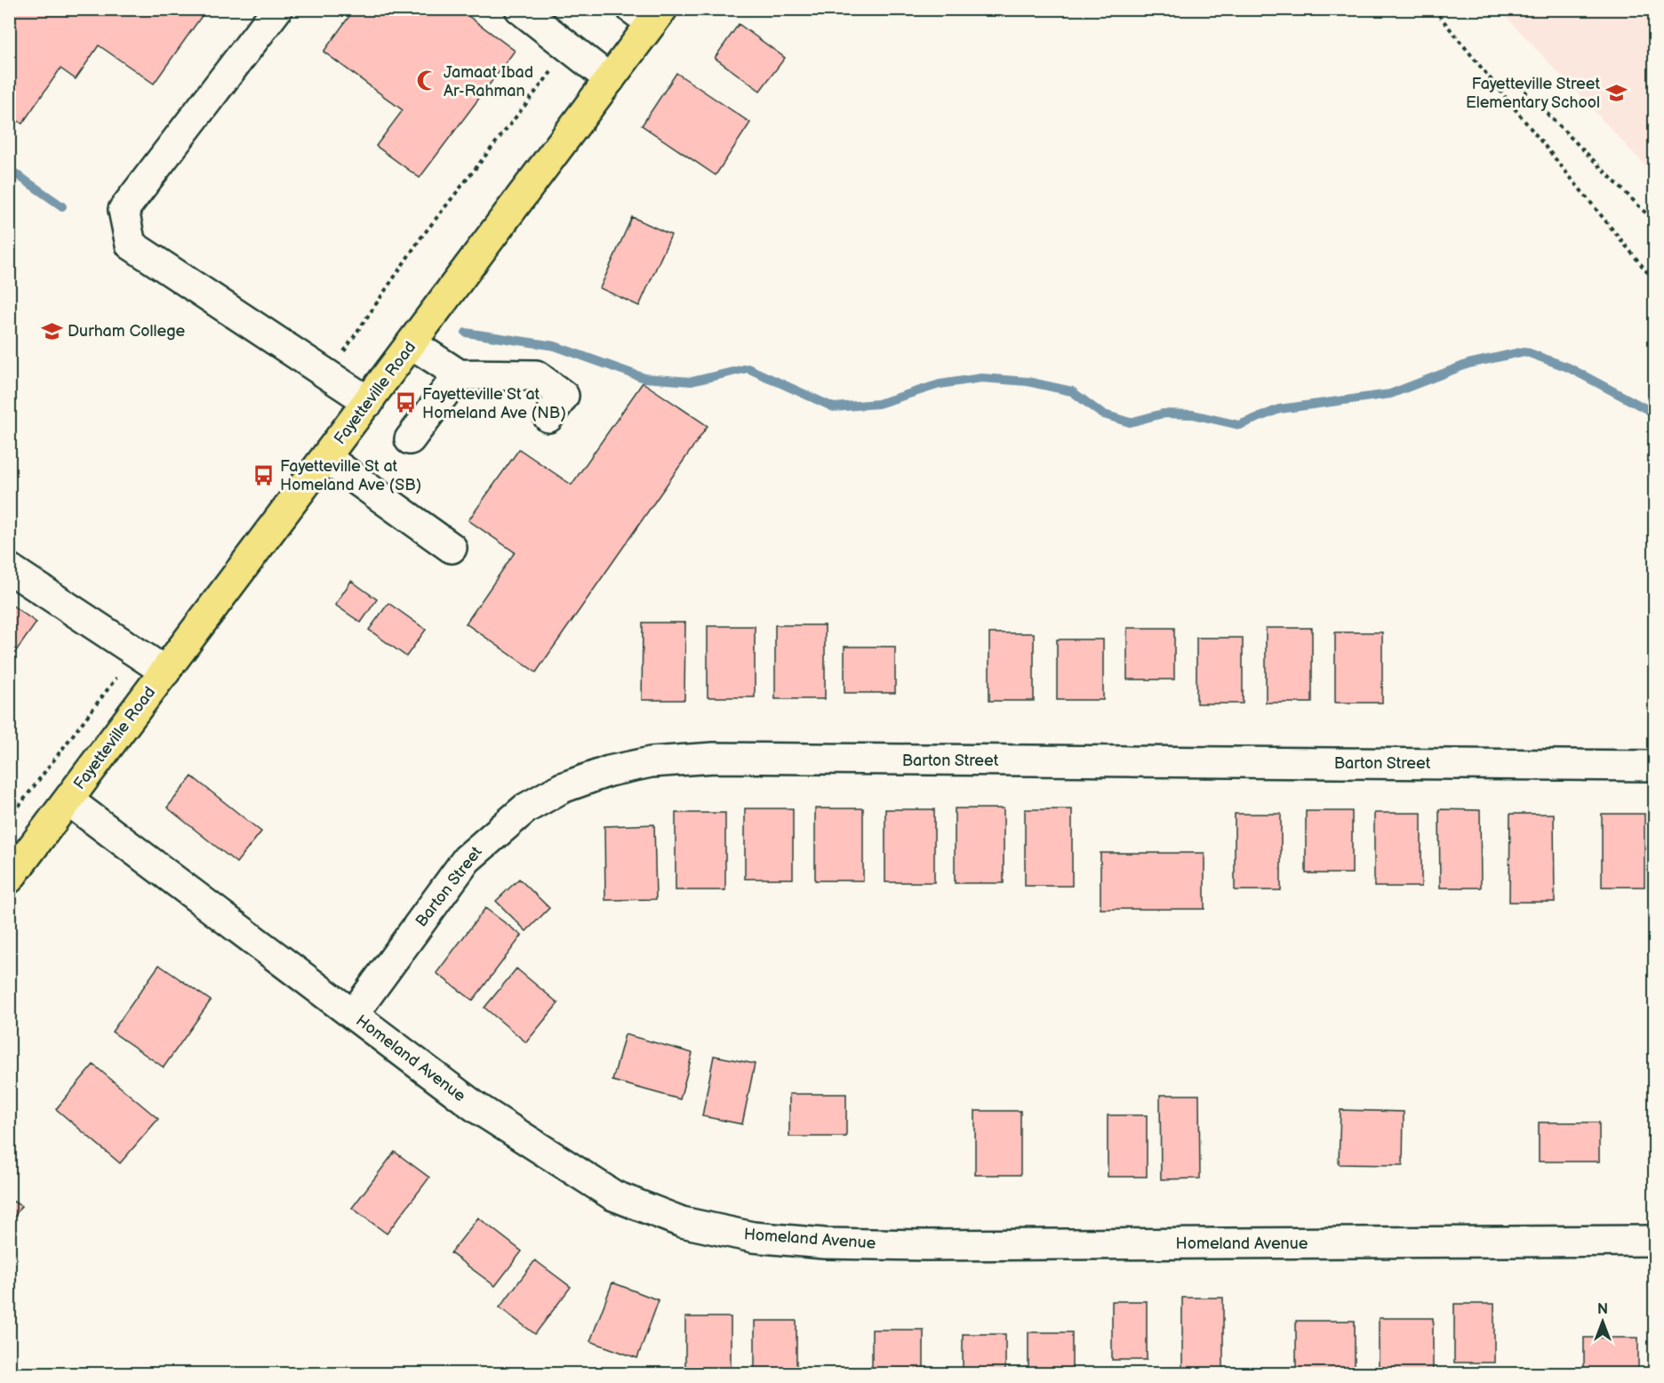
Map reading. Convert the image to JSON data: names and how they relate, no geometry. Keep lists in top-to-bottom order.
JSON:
{
  "streets": {
    "main road": ["Fayetteville Road"],
    "street": ["Barton Street", "Homeland Avenue"]
  },
  "crossings": [
    ["Fayetteville Road", "Homeland Avenue"],
    ["Barton Street", "Homeland Avenue"]
  ],
  "places": {
    "mosque": ["Jamaat Ibad Ar-Rahman"],
    "school or university": ["Fayetteville Street Elementary School", "Durham College"],
    "bus stop": ["Fayetteville St at Homeland Ave (NB)", "Fayetteville St at Homeland Ave (SB)"]
  },
  "north": "top"
}
